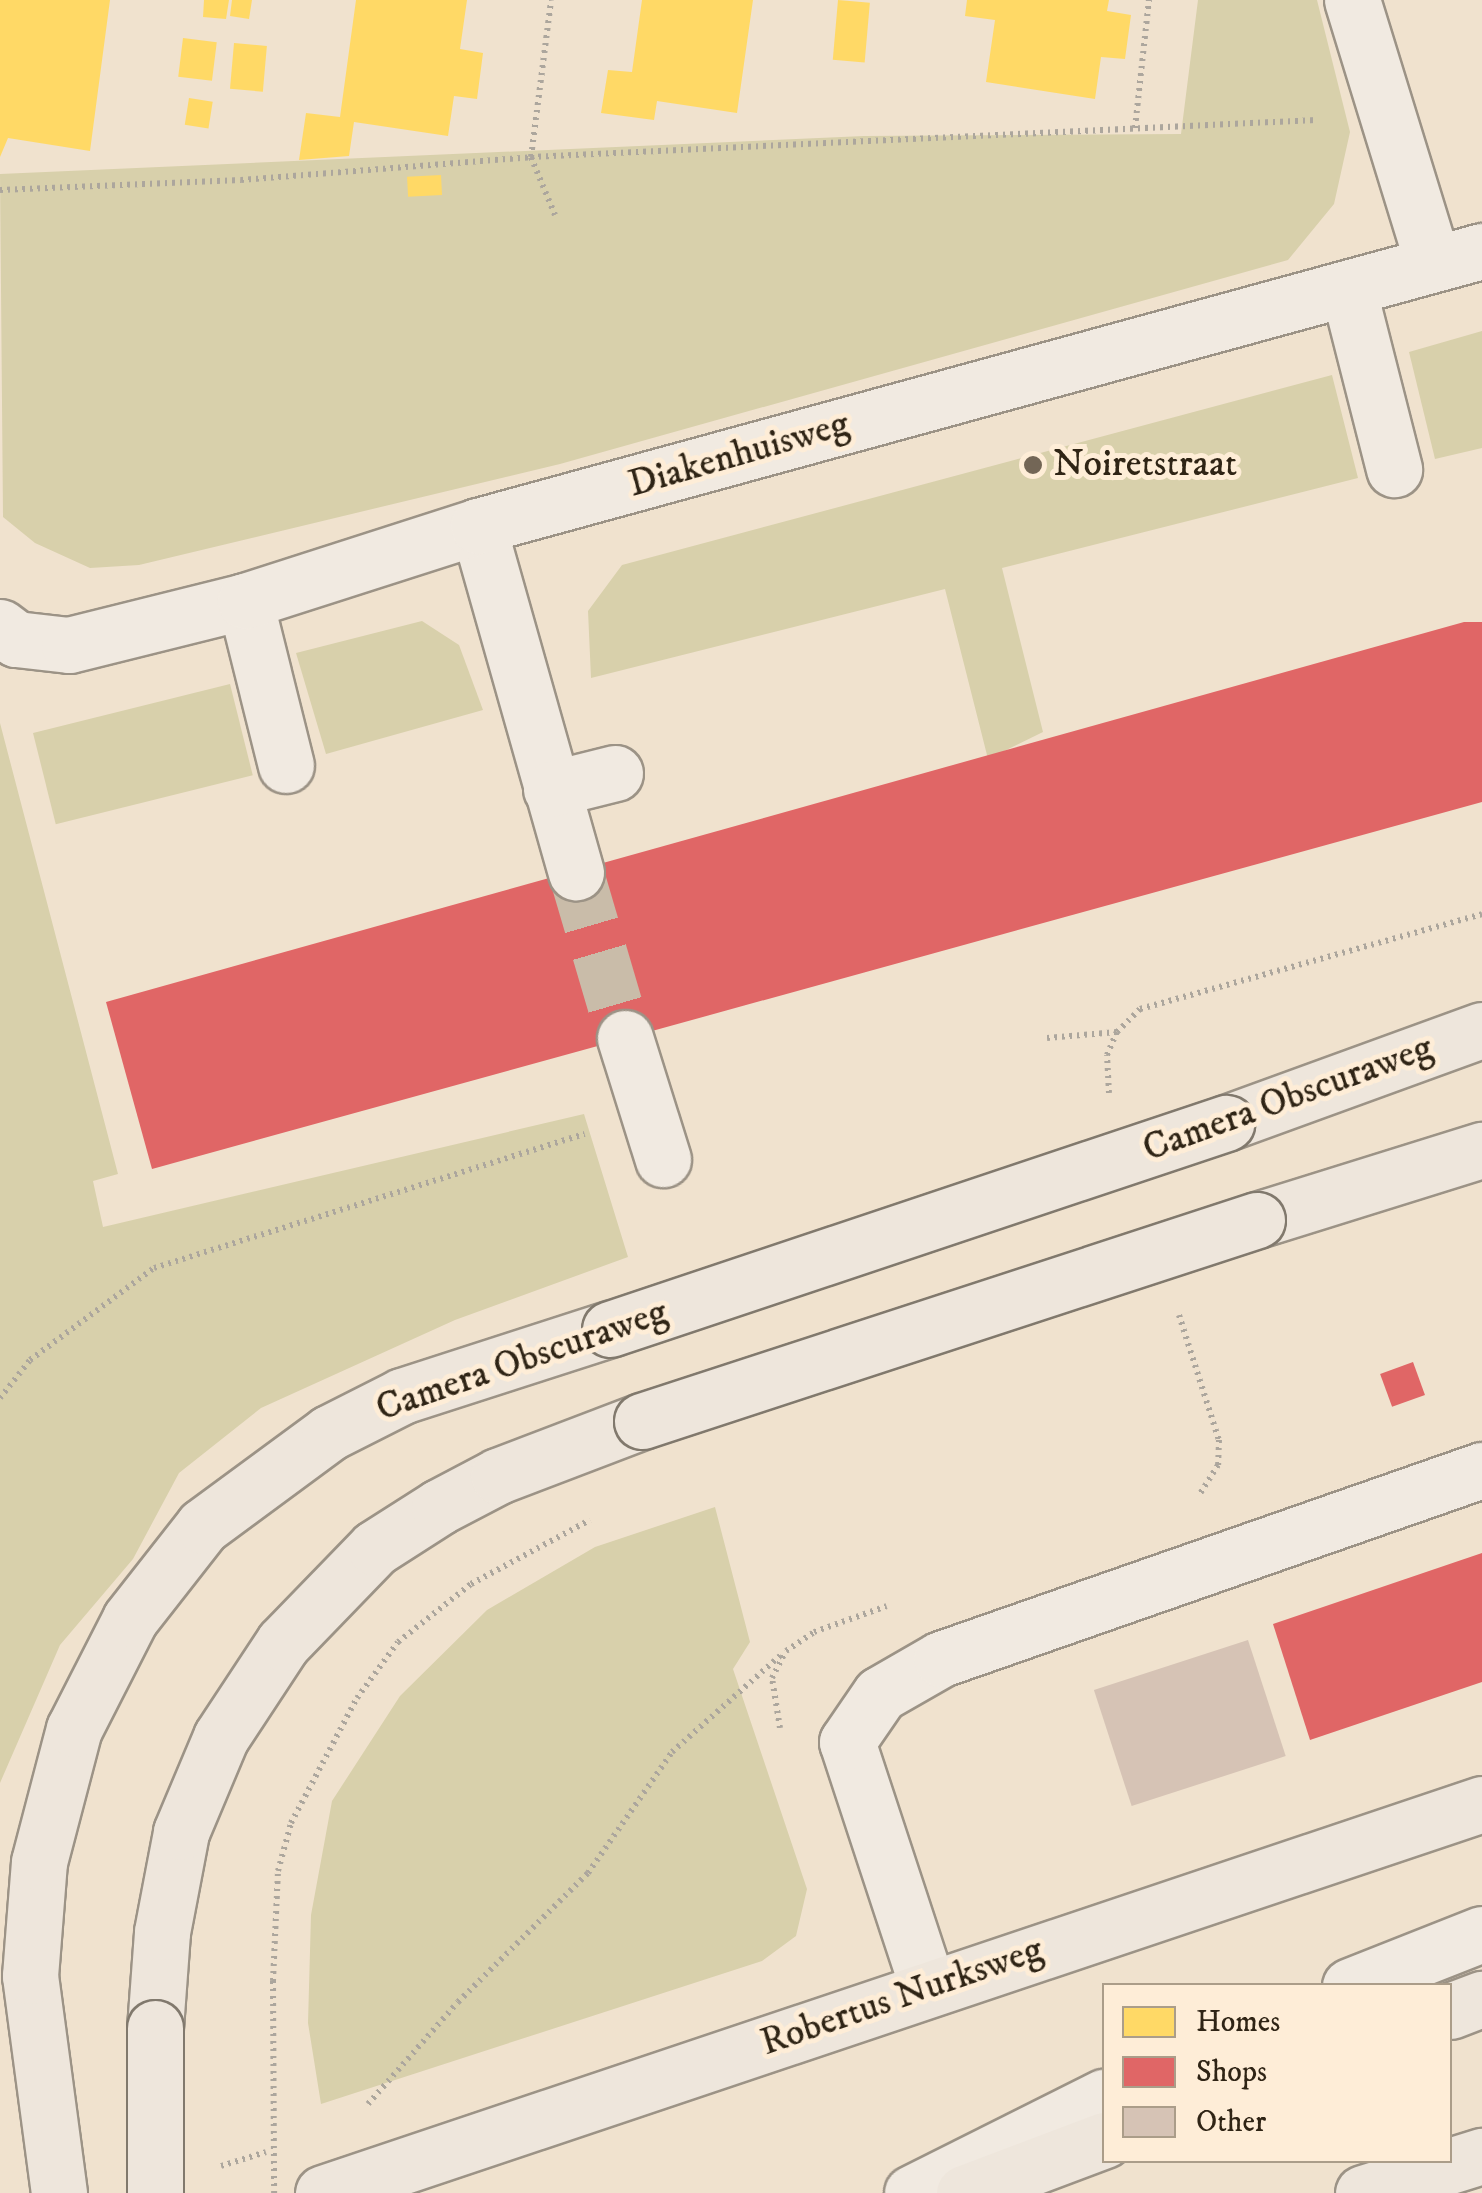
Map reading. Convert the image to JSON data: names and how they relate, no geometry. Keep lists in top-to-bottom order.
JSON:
{
  "streets": {
    "main road": ["Camera Obscuraweg", "Robertus Nurksweg"],
    "street": ["Diakenhuisweg"]
  },
  "places": ["Noiretstraat"],
  "legend": ["Homes", "Shops", "Other"]
}
